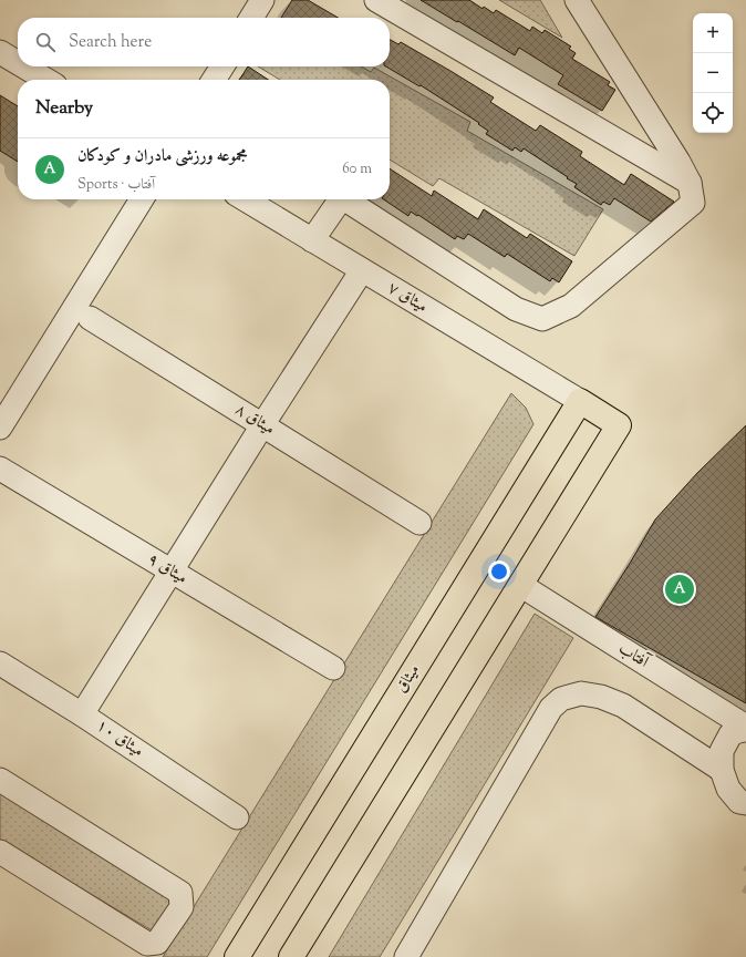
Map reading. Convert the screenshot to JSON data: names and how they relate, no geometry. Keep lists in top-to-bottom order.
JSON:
{
  "streets": {
    "main road": ["میثاق"],
    "street": [
      "میثاق ۷",
      "میثاق ۸",
      "میثاق ۹",
      "آفتاب",
      "میثاق ۱۰"
    ]
  },
  "crossings": [
    ["میثاق ۷", "میثاق"]
  ],
  "page": {
    "map_buttons": ["+", "−"],
    "search": "Search here",
    "heading": "Nearby",
    "list": [
      {
        "mark": "A",
        "name": "مجموعه ورزشی مادران و کودکان",
        "note": "Sports · آفتاب",
        "value": "60 m"
      }
    ],
    "pins": "A"
  }
}
